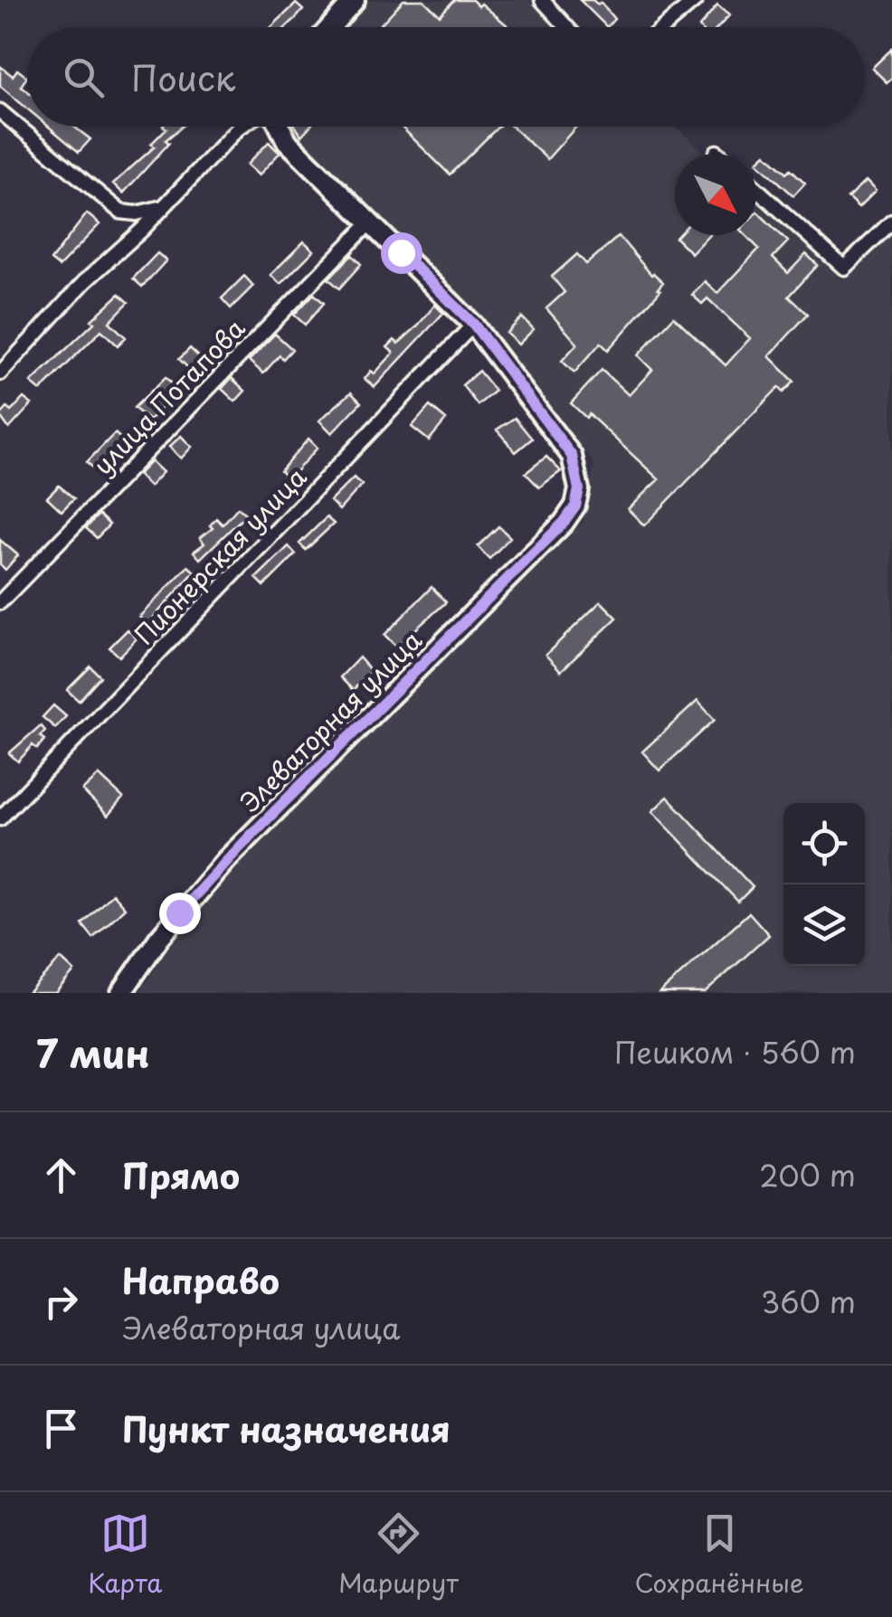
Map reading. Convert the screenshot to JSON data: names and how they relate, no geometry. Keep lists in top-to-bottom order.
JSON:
{
  "streets": {
    "main road": ["Элеваторная улица"],
    "street": ["улица Потапова", "Пионерская улица"]
  },
  "crossings": [
    ["Пионерская улица", "Элеваторная улица"]
  ],
  "north": "bottom right",
  "page": {
    "search": "Поиск",
    "heading": ["7 мин", "Пешком · 560 m"],
    "list": [
      ["Прямо", "200 m"],
      ["Направо", "Элеваторная улица", "360 m"],
      "Пункт назначения"
    ],
    "nav": ["Карта", "Маршрут", "Сохранённые"]
  }
}
